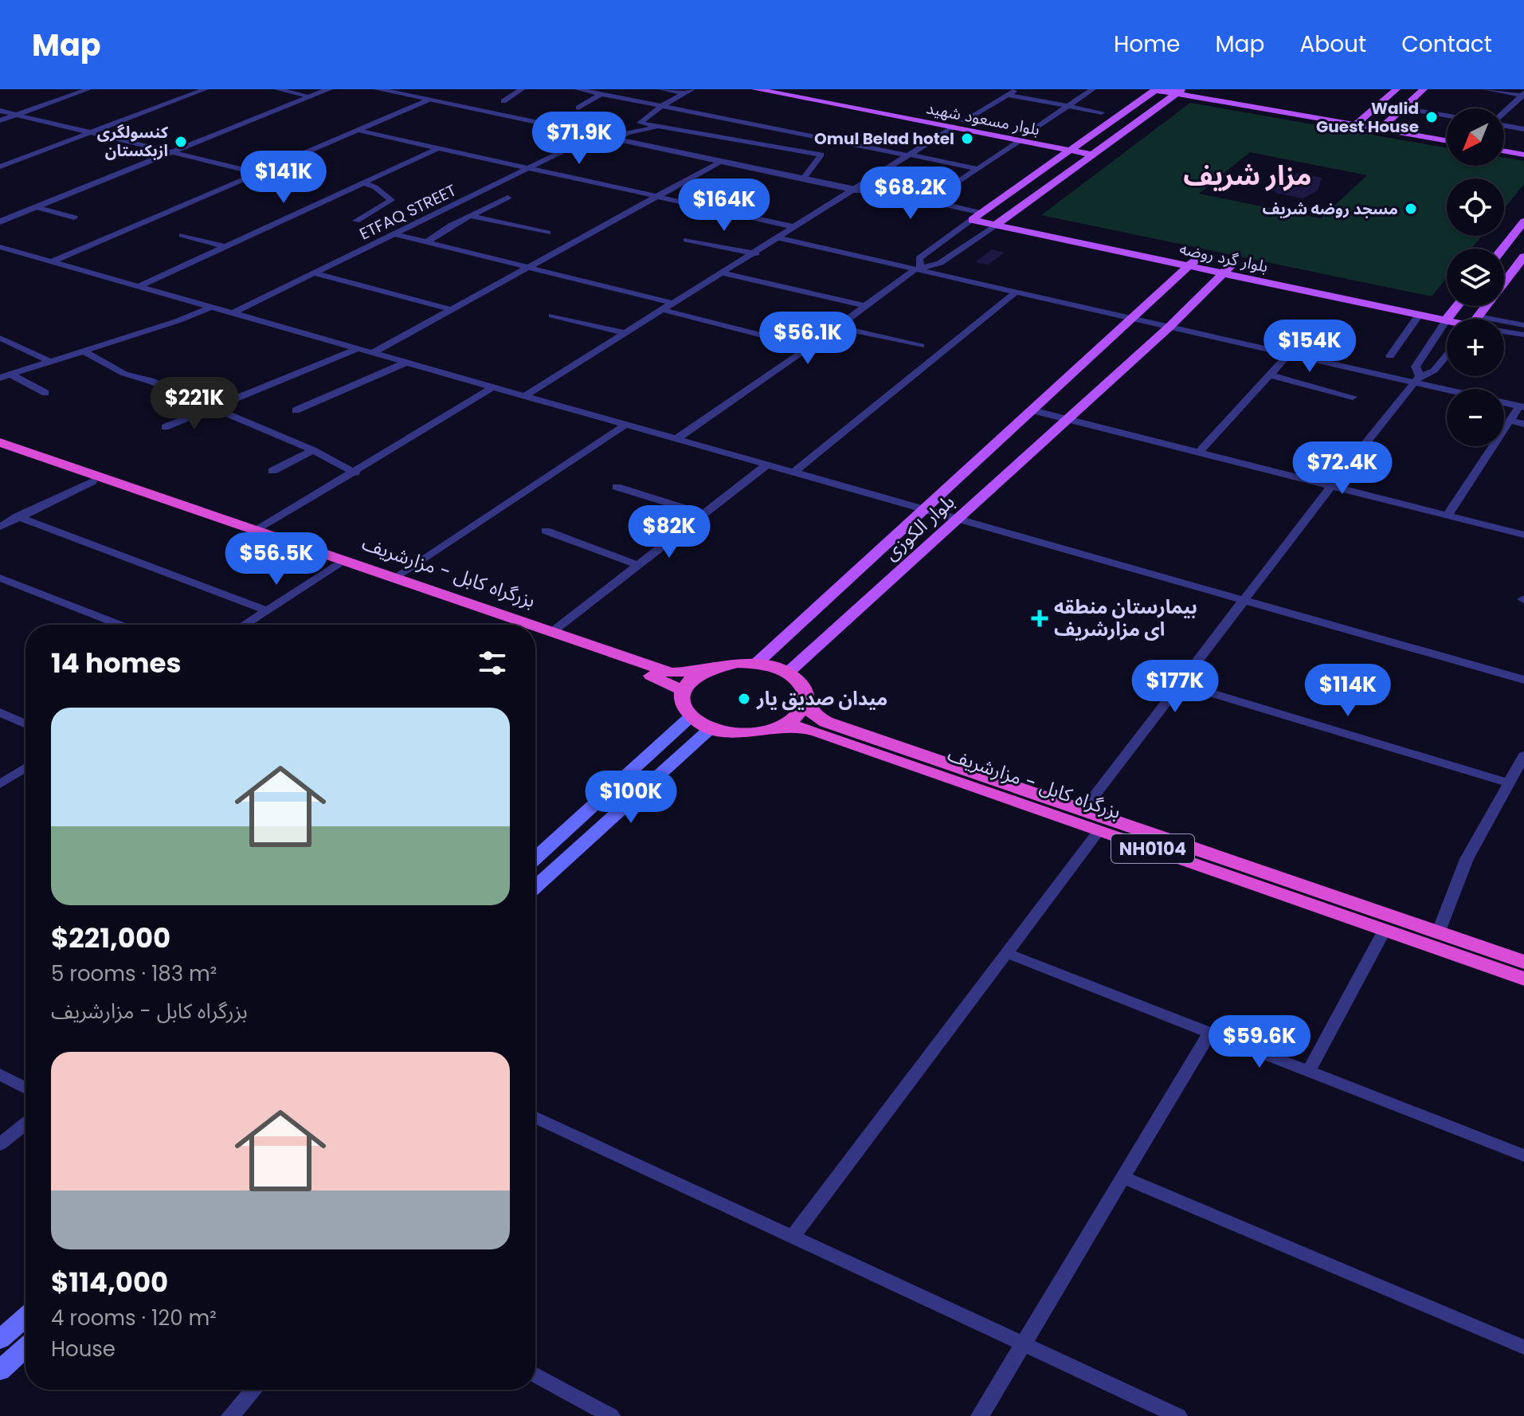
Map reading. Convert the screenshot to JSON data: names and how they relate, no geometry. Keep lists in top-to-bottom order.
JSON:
{
  "streets": {
    "highway": ["بزرگراه کابل - مزارشریف", "NH0104"],
    "main road": ["بلوار مسعود شهید", "بلوار گرد روضه", "بلوار الکوزی"],
    "street": ["ETFAQ STREET"]
  },
  "crossings": [
    ["بلوار گرد روضه", "بلوار الکوزی"],
    ["بلوار الکوزی", "بزرگراه کابل - مزارشریف"],
    ["بلوار الکوزی", "NH0104"],
    ["بزرگراه کابل - مزارشریف", "NH0104"]
  ],
  "districts": ["مزار شريف"],
  "places": {
    "other": [
      "Walid Guest House",
      "Omul Belad hotel",
      "کنسولگری ازبکستان",
      "مسجد روضه شریف",
      "میدان صدیق یار"
    ],
    "health": ["بیمارستان منطقه ای مزارشریف"]
  },
  "north": "bottom left",
  "page": {
    "header": "Map",
    "nav": [
      "Home",
      "Map",
      "About",
      "Contact"
    ],
    "map_buttons": ["+", "−"],
    "price": [
      "$71.9K",
      "$141K",
      "$68.2K",
      "$164K",
      "$56.1K",
      "$154K",
      "$221K",
      "$72.4K",
      "$82K",
      "$56.5K",
      "$177K",
      "$114K",
      "$100K",
      "$59.6K"
    ],
    "heading": "14 homes",
    "list": [
      {
        "name": "$221,000",
        "note": "5 rooms · 183 m² · بزرگراه کابل - مزارشریف"
      },
      {
        "name": "$114,000",
        "note": "4 rooms · 120 m² · House"
      }
    ]
  }
}
